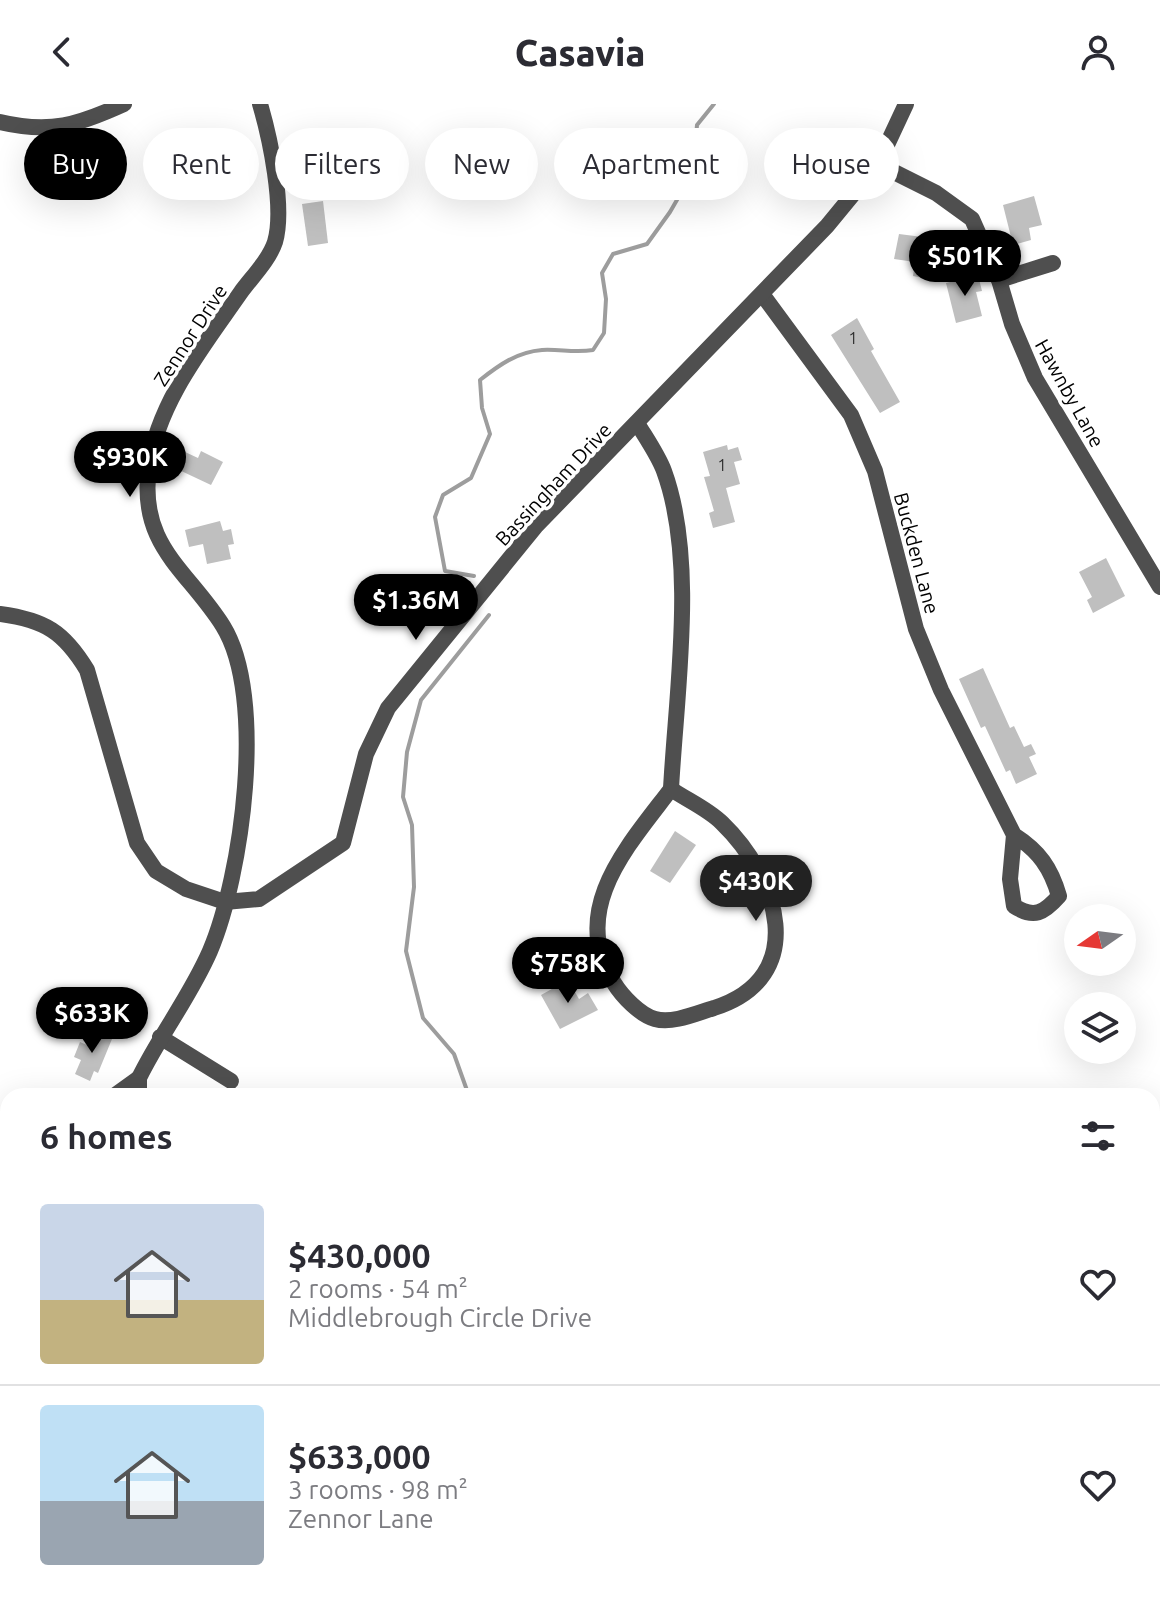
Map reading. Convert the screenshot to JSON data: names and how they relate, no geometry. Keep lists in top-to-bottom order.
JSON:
{
  "streets": {
    "street": [
      "Zennor Drive",
      "Hawnby Lane",
      "Bassingham Drive",
      "Buckden Lane"
    ]
  },
  "crossings": [
    ["Zennor Drive", "Bassingham Drive"],
    ["Bassingham Drive", "Buckden Lane"]
  ],
  "house_numbers": ["1", "1"],
  "north": "left",
  "page": {
    "header": "Casavia",
    "chip": [
      "Buy",
      "Rent",
      "Filters",
      "New",
      "Apartment",
      "House"
    ],
    "price": [
      "$501K",
      "$930K",
      "$1.36M",
      "$430K",
      "$758K",
      "$633K"
    ],
    "heading": "6 homes",
    "list": [
      {
        "name": "$430,000",
        "note": "2 rooms · 54 m² · Middlebrough Circle Drive"
      },
      {
        "name": "$633,000",
        "note": "3 rooms · 98 m² · Zennor Lane"
      }
    ]
  }
}
